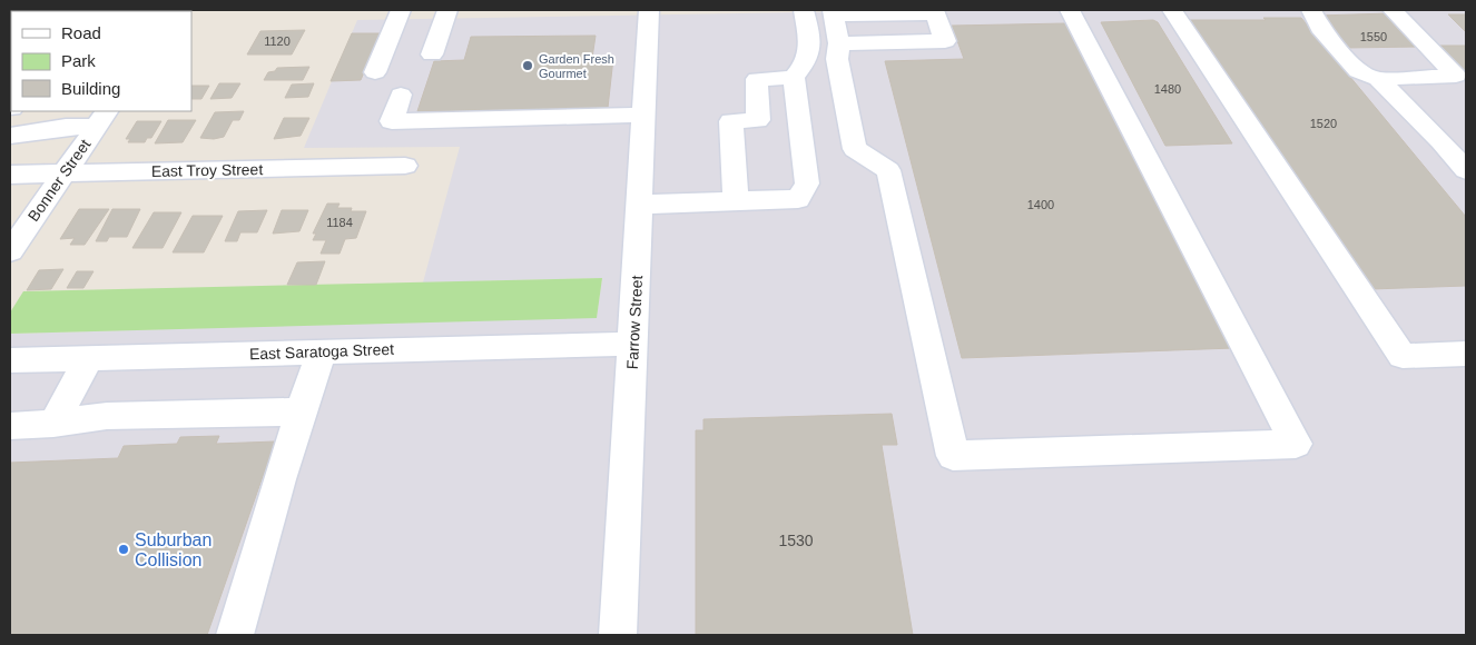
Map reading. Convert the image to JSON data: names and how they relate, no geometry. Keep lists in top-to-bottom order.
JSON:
{
  "streets": {
    "street": [
      "East Troy Street",
      "Bonner Street",
      "Farrow Street",
      "East Saratoga Street"
    ]
  },
  "crossings": [
    ["East Troy Street", "Bonner Street"],
    ["Farrow Street", "East Saratoga Street"]
  ],
  "places": ["Garden Fresh Gourmet", "Suburban Collision"],
  "house_numbers": [
    "1550",
    "1120",
    "1480",
    "1520",
    "1400",
    "1184",
    "1530"
  ],
  "legend": ["Road", "Park", "Building"]
}
